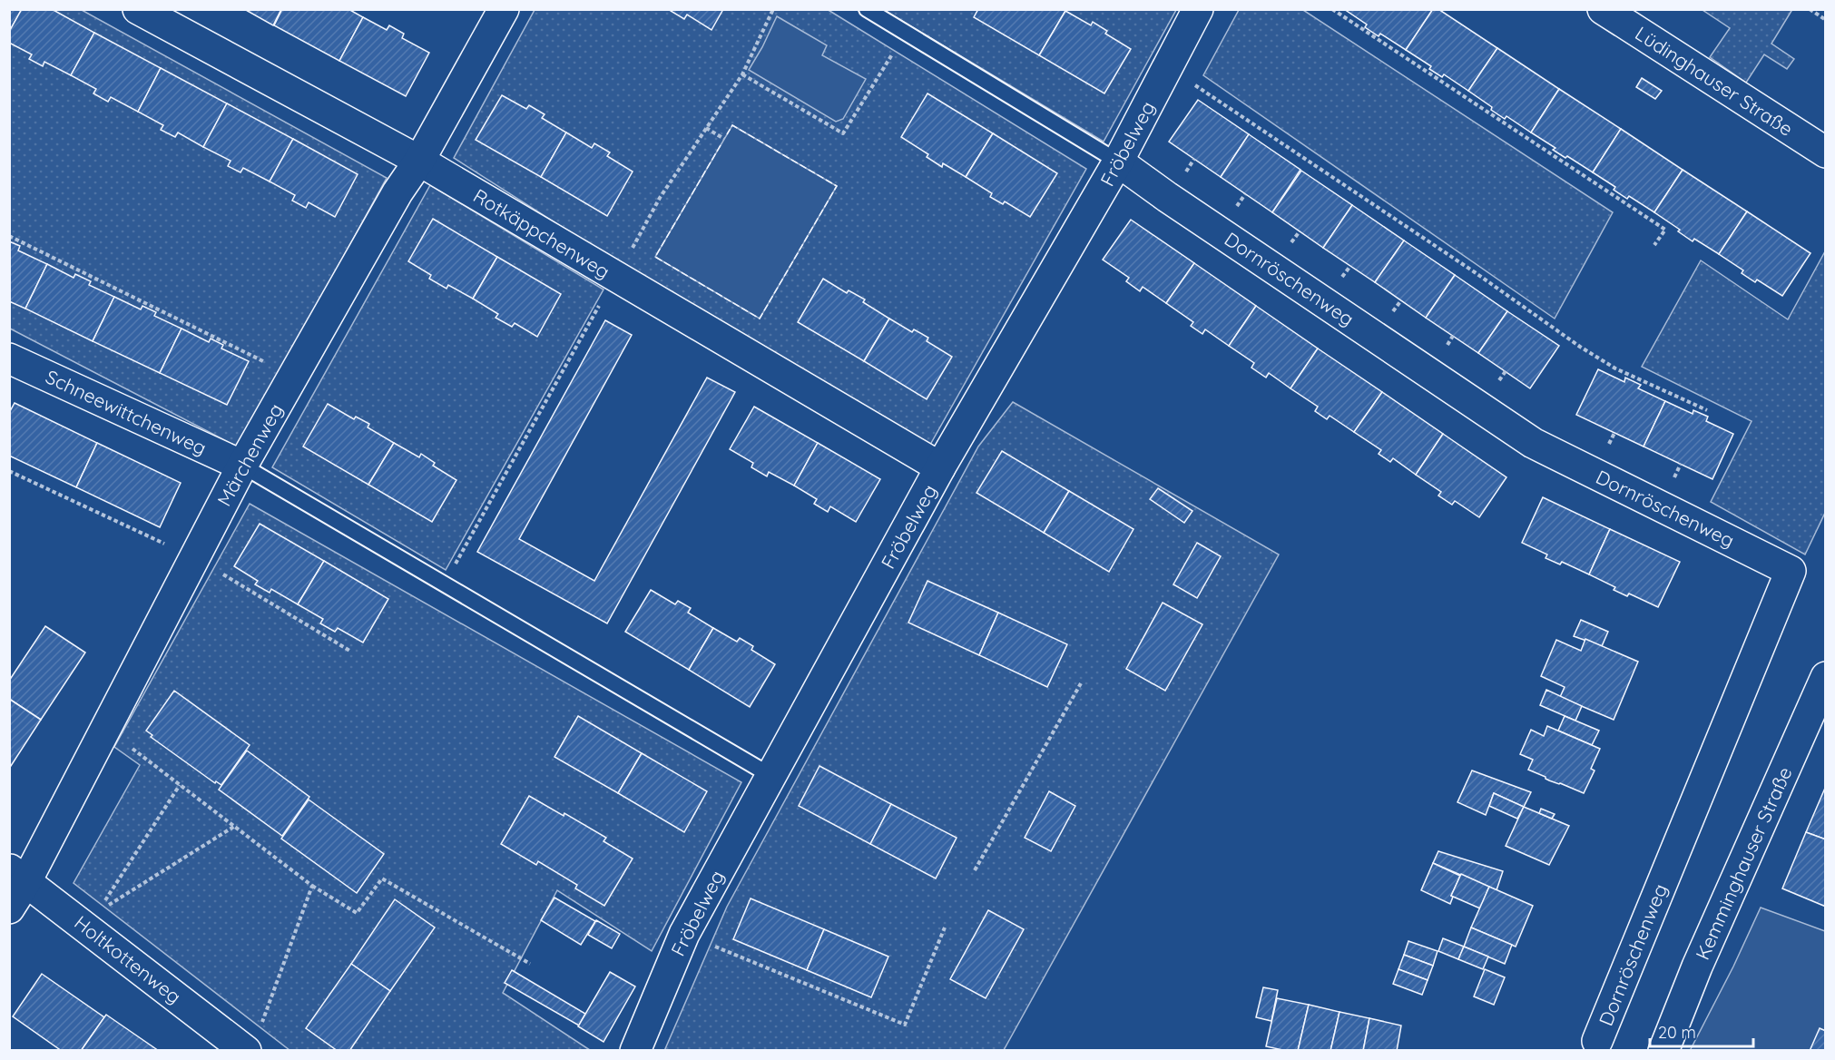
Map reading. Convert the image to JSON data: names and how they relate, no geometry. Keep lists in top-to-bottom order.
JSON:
{
  "streets": {
    "street": [
      "Lüdinghauser Straße",
      "Fröbelweg",
      "Rotkäppchenweg",
      "Dornröschenweg",
      "Schneewittchenweg",
      "Märchenweg",
      "Kemminghauser Straße",
      "Holtkottenweg"
    ]
  },
  "crossings": [
    ["Fröbelweg", "Rotkäppchenweg"],
    ["Fröbelweg", "Dornröschenweg"],
    ["Rotkäppchenweg", "Märchenweg"],
    ["Schneewittchenweg", "Märchenweg"],
    ["Märchenweg", "Holtkottenweg"]
  ],
  "scale_bar": "20 m"
}
